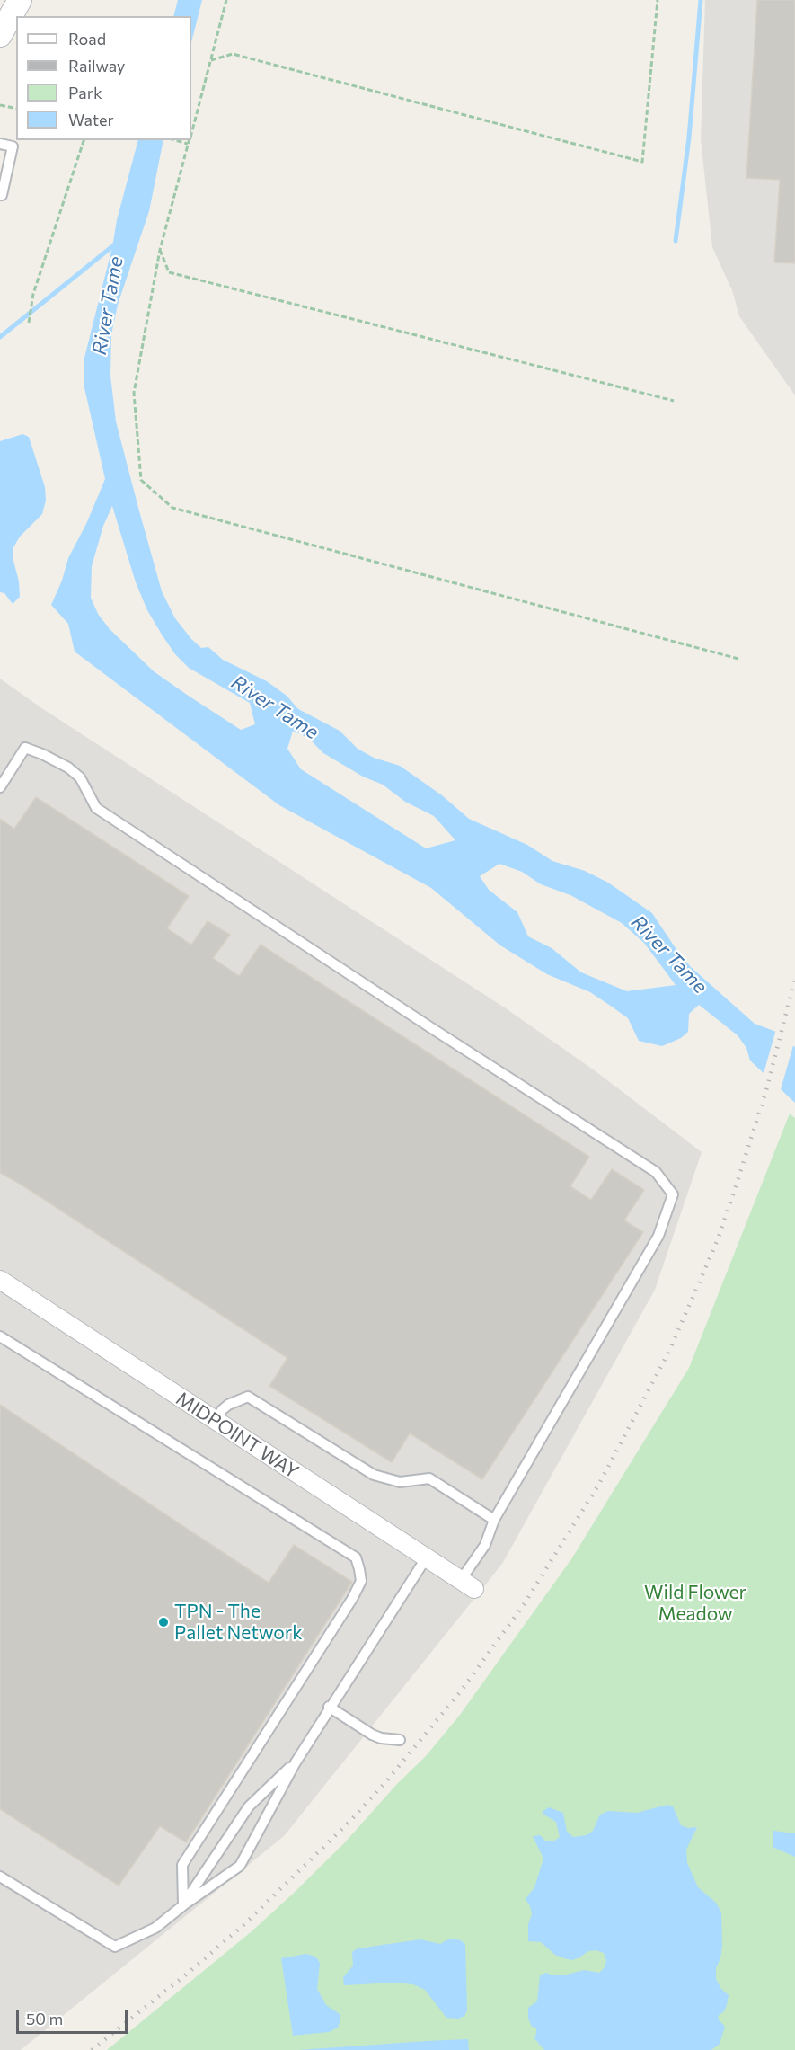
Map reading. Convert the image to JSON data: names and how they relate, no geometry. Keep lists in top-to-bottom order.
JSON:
{
  "streets": {
    "street": ["MIDPOINT WAY"]
  },
  "water": ["River Tame"],
  "parks": ["Wild Flower Meadow"],
  "places": ["TPN - The Pallet Network"],
  "legend": [
    "Road",
    "Railway",
    "Park",
    "Water"
  ],
  "scale_bar": "50 m"
}
